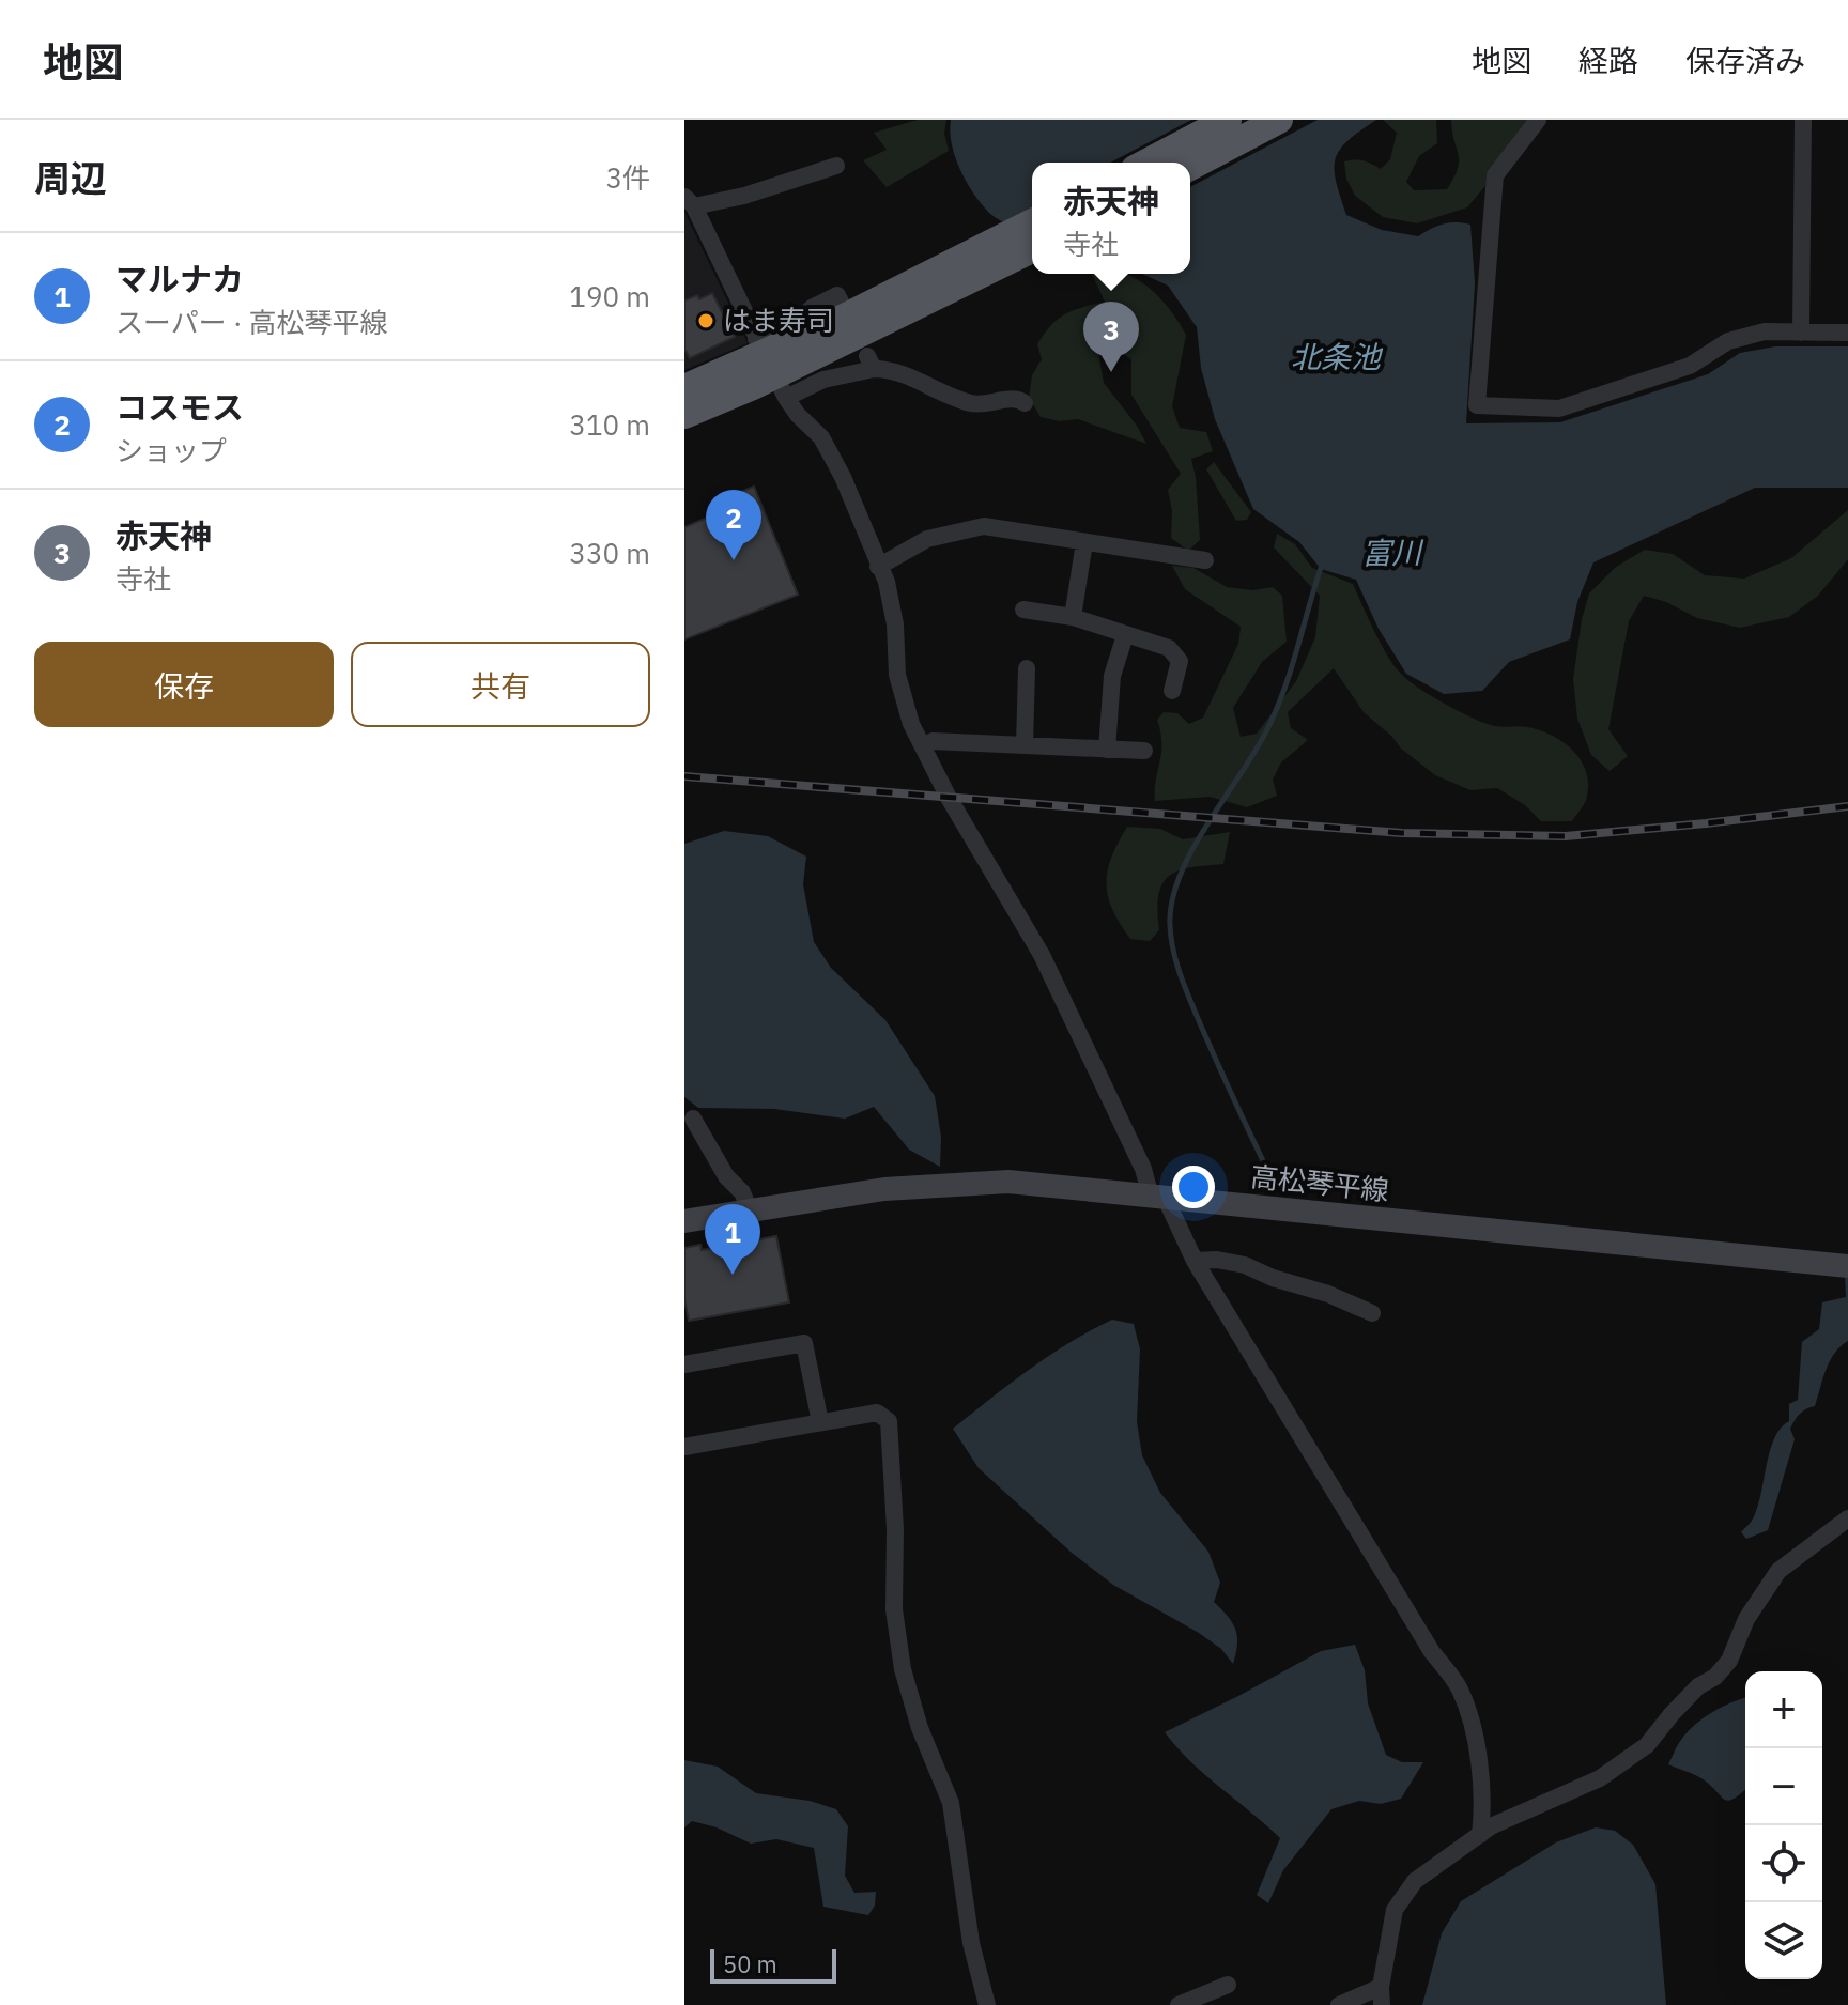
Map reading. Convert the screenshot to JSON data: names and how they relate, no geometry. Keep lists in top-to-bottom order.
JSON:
{
  "streets": {
    "main road": ["高松琴平線"]
  },
  "water": ["北条池", "富川"],
  "places": ["はま寿司"],
  "scale_bar": "50 m",
  "page": {
    "header": "地図",
    "nav": ["地図", "経路", "保存済み"],
    "heading": ["周辺", "3件"],
    "popup": ["赤天神", "寺社"],
    "list": [
      {
        "mark": "1",
        "name": "マルナカ",
        "note": "スーパー · 高松琴平線",
        "value": "190 m"
      },
      {
        "mark": "2",
        "name": "コスモス",
        "note": "ショップ",
        "value": "310 m"
      },
      {
        "mark": "3",
        "name": "赤天神",
        "note": "寺社",
        "value": "330 m"
      }
    ],
    "pins": ["3", "2", "1"],
    "buttons": ["保存", "共有"],
    "map_buttons": ["+", "−"],
    "scale": "50 m"
  }
}
